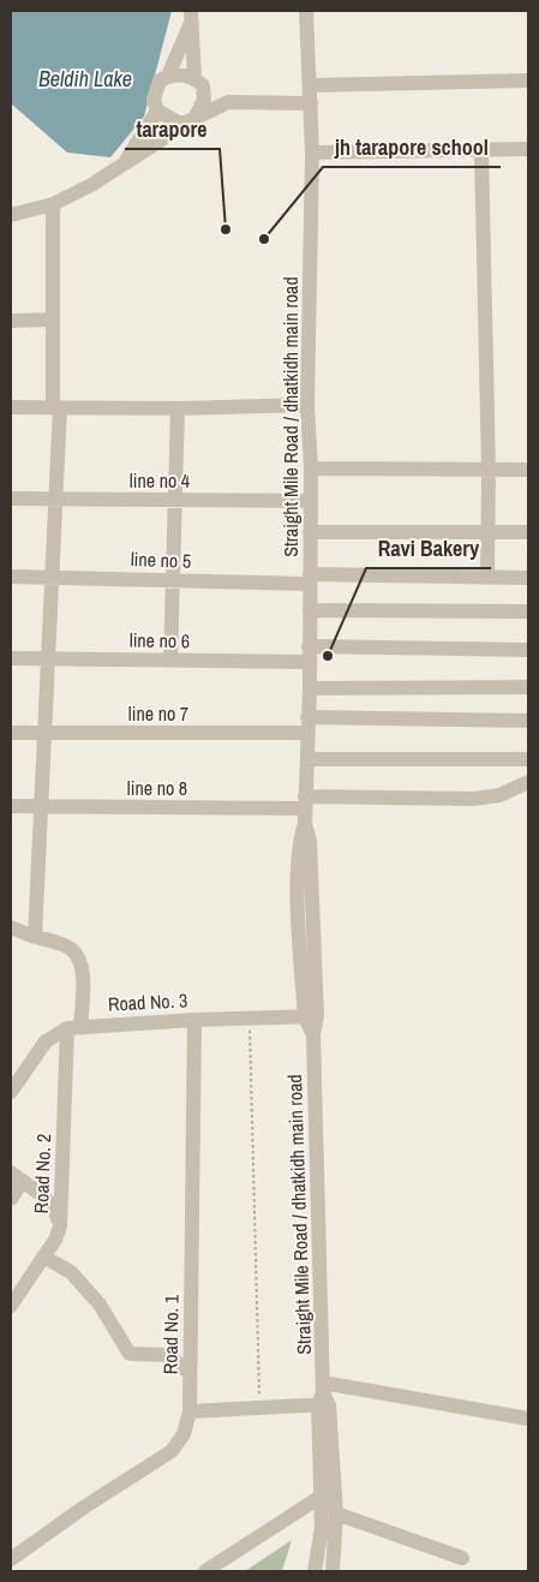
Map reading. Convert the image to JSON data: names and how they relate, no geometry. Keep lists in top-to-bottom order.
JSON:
{
  "streets": {
    "street": [
      "Straight Mile Road / dhatkidh main road",
      "line no 4",
      "line no 5",
      "line no 6",
      "line no 7",
      "line no 8",
      "Road No. 3",
      "Road No. 2",
      "Road No. 1"
    ]
  },
  "crossings": [
    ["Straight Mile Road / dhatkidh main road", "line no 4"],
    ["Straight Mile Road / dhatkidh main road", "line no 5"],
    ["Straight Mile Road / dhatkidh main road", "line no 6"],
    ["Straight Mile Road / dhatkidh main road", "line no 7"],
    ["Straight Mile Road / dhatkidh main road", "line no 8"],
    ["Straight Mile Road / dhatkidh main road", "Road No. 3"],
    ["Road No. 3", "Road No. 2"],
    ["Road No. 3", "Road No. 1"]
  ],
  "water": ["Beldih Lake"],
  "places": ["tarapore", "jh tarapore school", "Ravi Bakery"]
}
